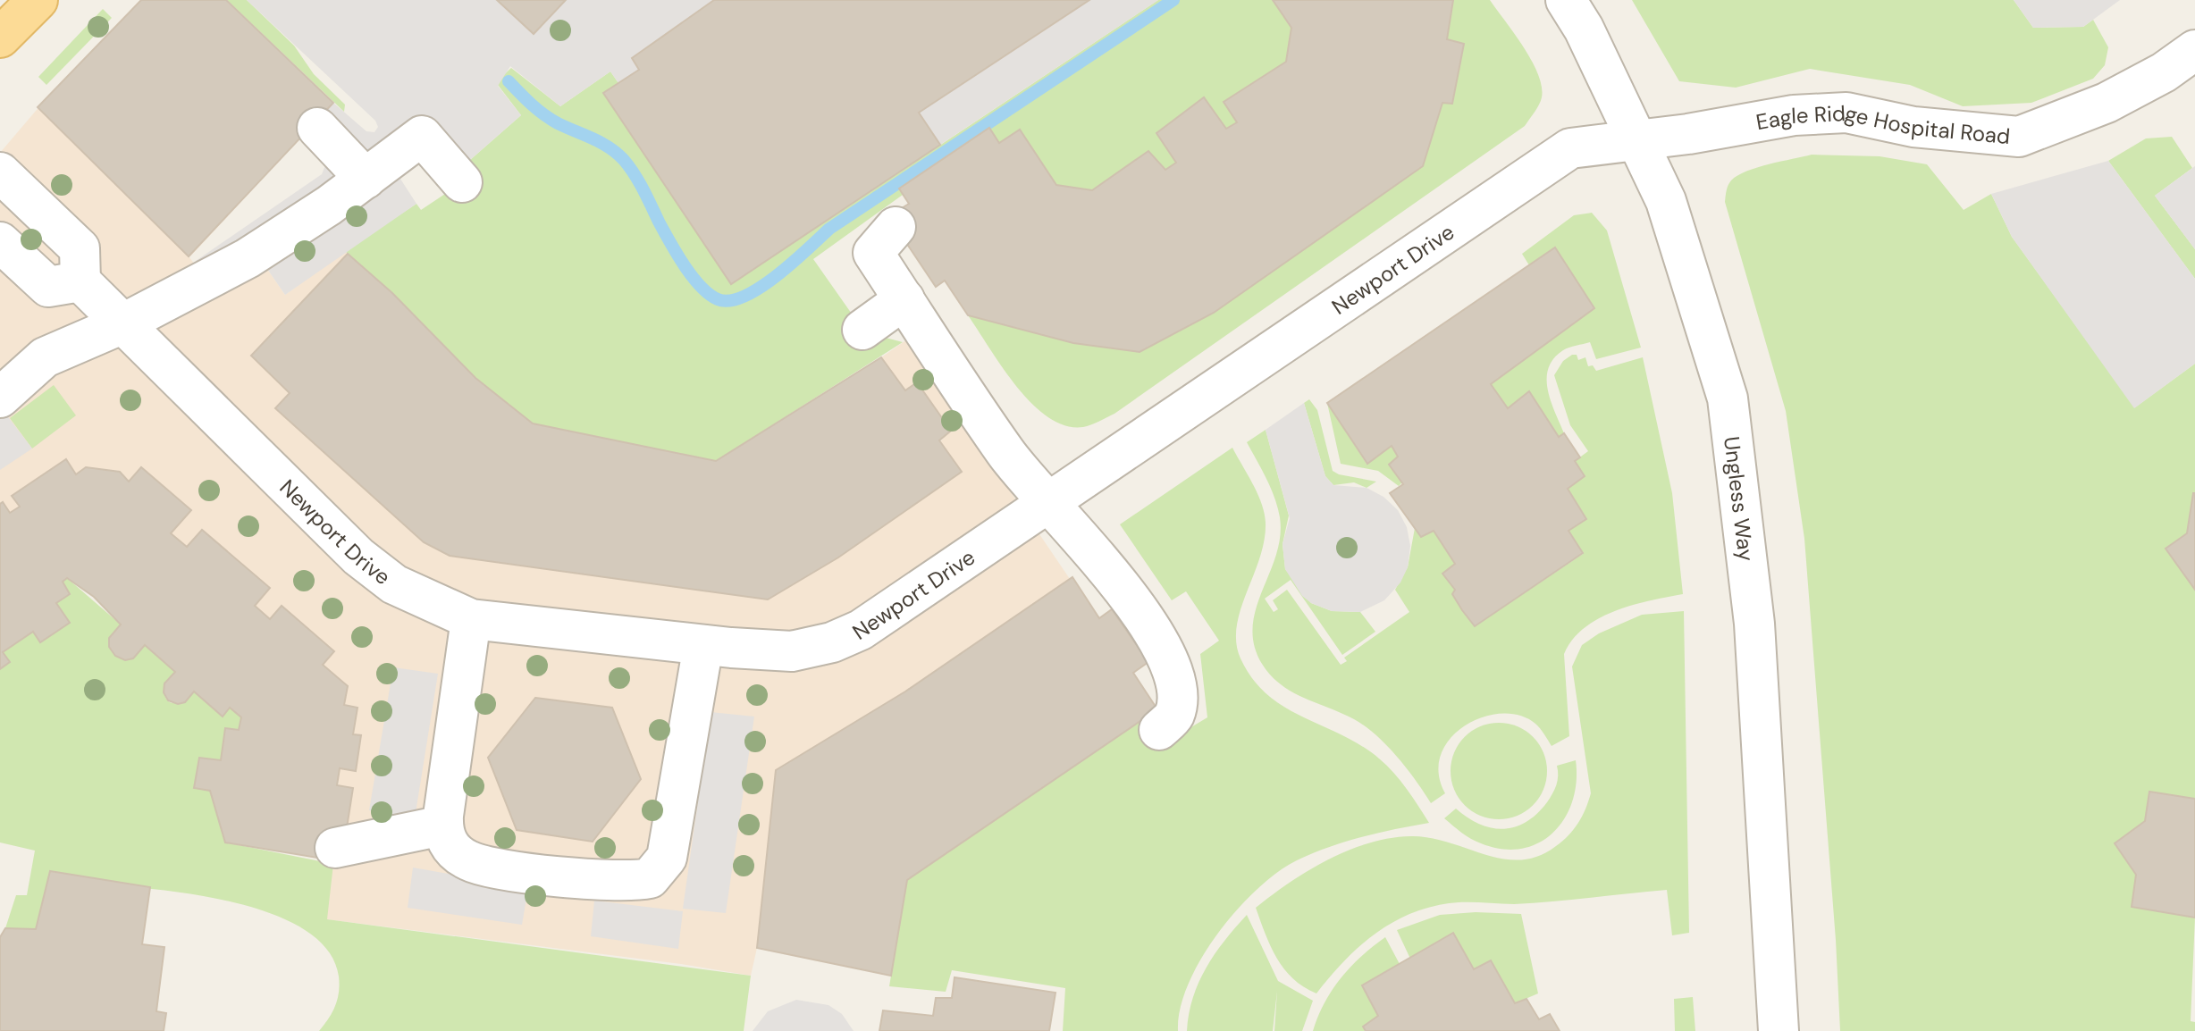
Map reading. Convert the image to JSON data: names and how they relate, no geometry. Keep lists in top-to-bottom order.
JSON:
{
  "streets": {
    "street": ["Eagle Ridge Hospital Road", "Newport Drive", "Ungless Way"]
  },
  "crossings": [
    ["Eagle Ridge Hospital Road", "Newport Drive"],
    ["Eagle Ridge Hospital Road", "Ungless Way"],
    ["Newport Drive", "Ungless Way"]
  ]
}
